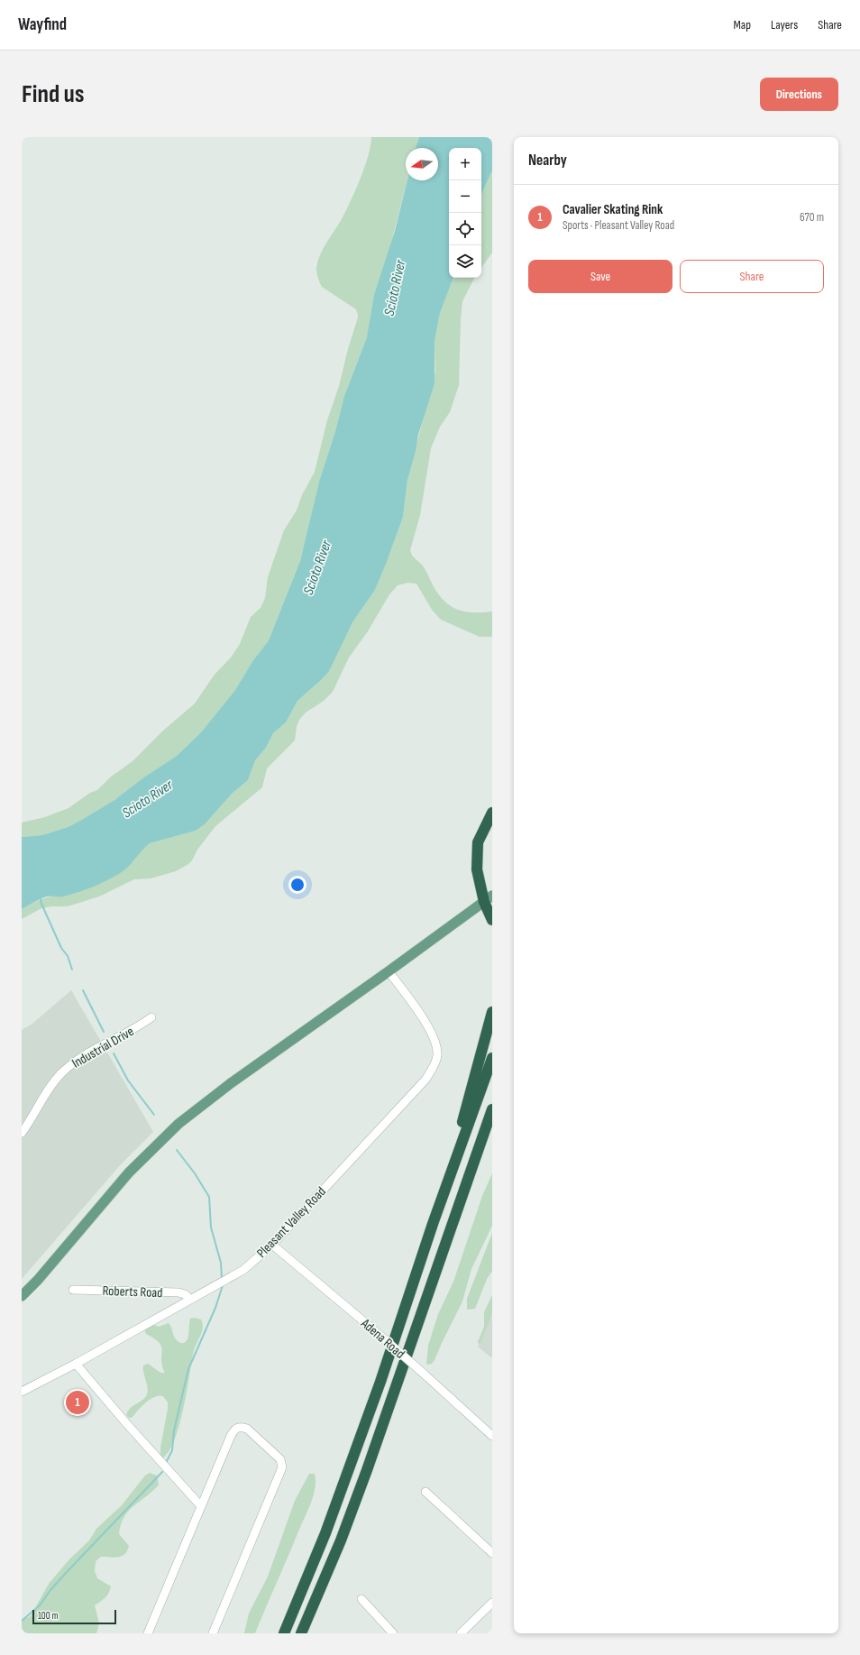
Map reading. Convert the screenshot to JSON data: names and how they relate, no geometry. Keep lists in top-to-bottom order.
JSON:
{
  "streets": {
    "street": [
      "Industrial Drive",
      "Pleasant Valley Road",
      "Roberts Road",
      "Adena Road"
    ]
  },
  "crossings": [
    ["Pleasant Valley Road", "Roberts Road"],
    ["Pleasant Valley Road", "Adena Road"]
  ],
  "water": ["Scioto River"],
  "scale_bar": "100 m",
  "north": "left",
  "page": {
    "header": "Wayfind",
    "nav": ["Map", "Layers", "Share"],
    "buttons": [
      "Directions",
      ["Save", "Share"]
    ],
    "title": "Find us",
    "heading": "Nearby",
    "map_buttons": ["+", "−"],
    "list": [
      {
        "mark": "1",
        "name": "Cavalier Skating Rink",
        "note": "Sports · Pleasant Valley Road",
        "value": "670 m"
      }
    ],
    "pins": "1",
    "scale": "100 m"
  }
}
